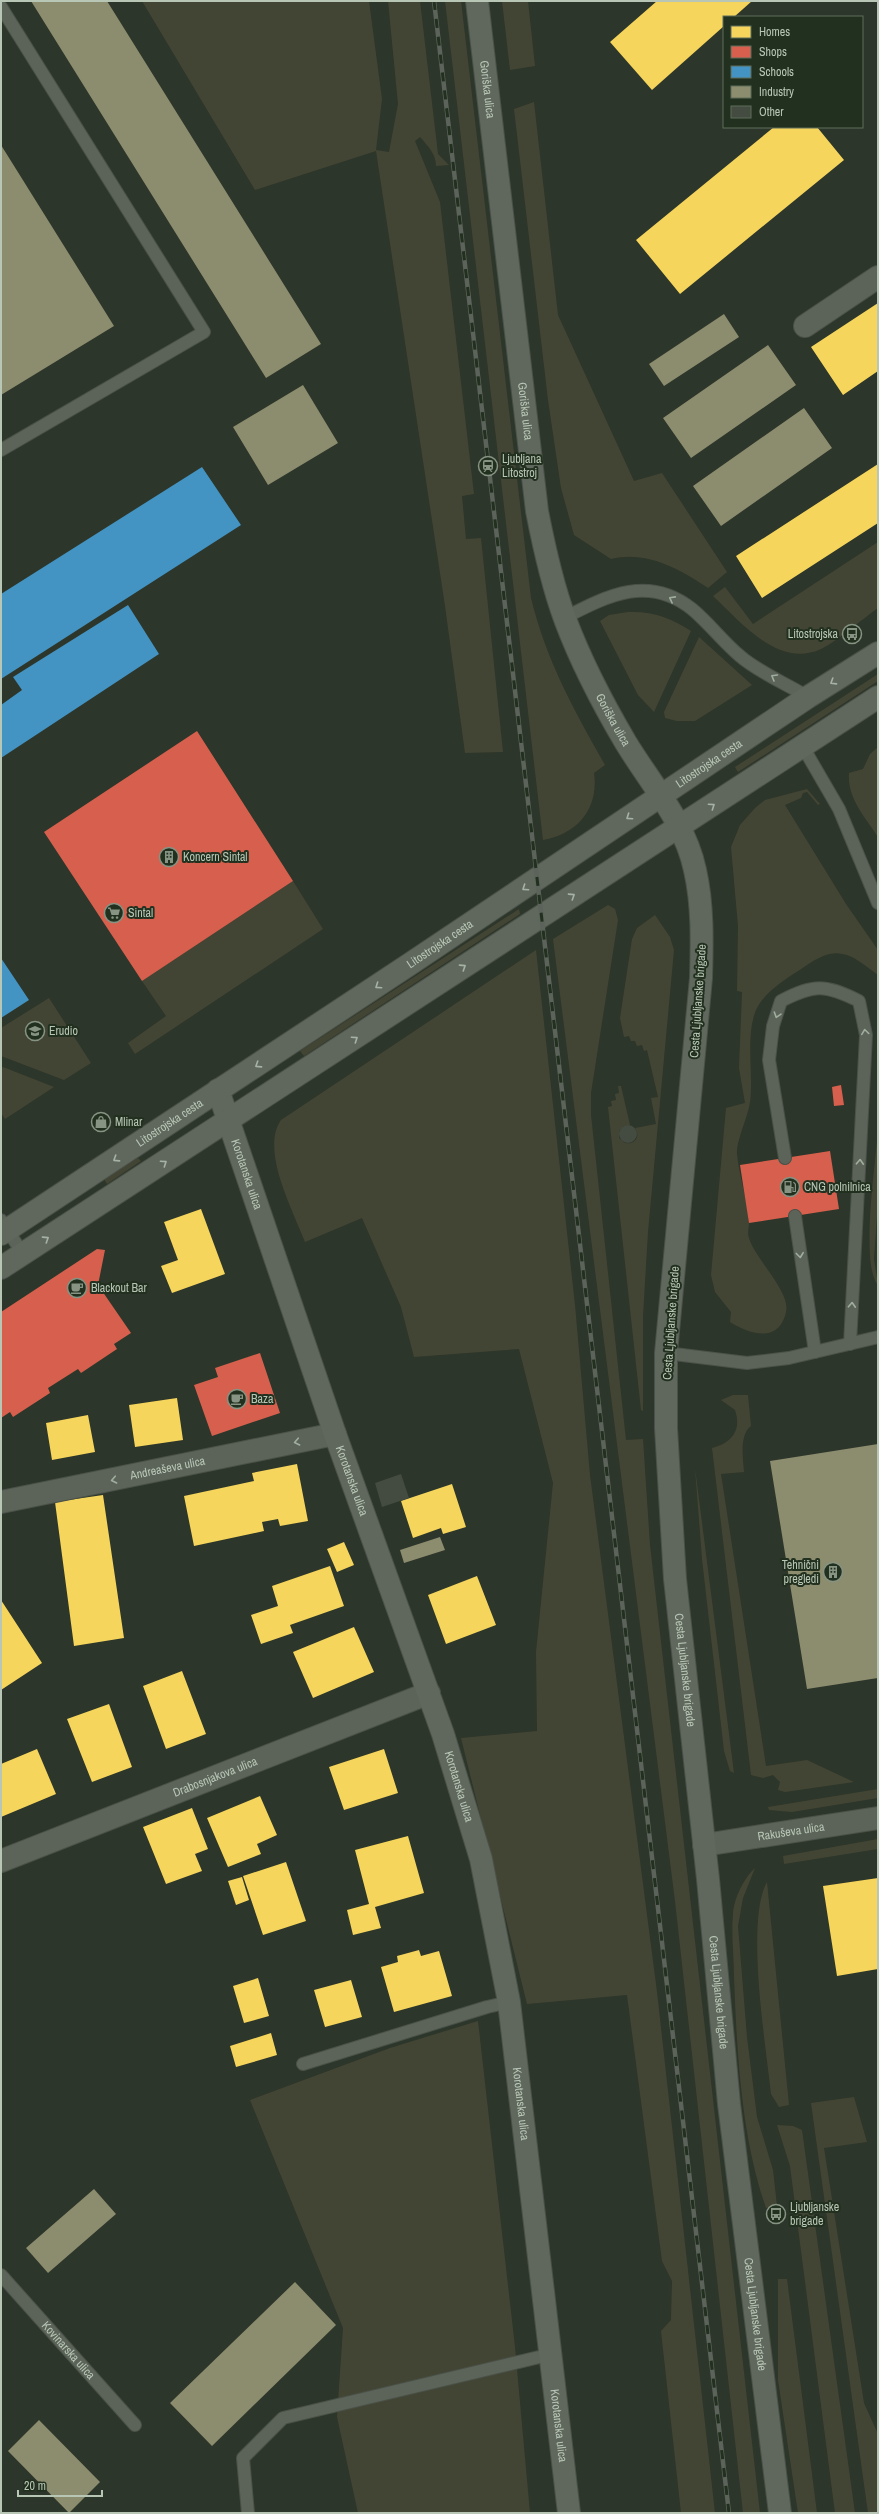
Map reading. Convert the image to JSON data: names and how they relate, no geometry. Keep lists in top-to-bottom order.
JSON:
{
  "streets": {
    "street": [
      "Goriška ulica",
      "Litostrojska cesta",
      "Cesta Ljubljanske brigade",
      "Korotanska ulica",
      "Andreaševa ulica",
      "Drabosnjakova ulica",
      "Rakuševa ulica"
    ],
    "lane": ["Kovinarska ulica"]
  },
  "crossings": [
    ["Goriška ulica", "Litostrojska cesta"],
    ["Goriška ulica", "Cesta Ljubljanske brigade"],
    ["Litostrojska cesta", "Korotanska ulica"],
    ["Cesta Ljubljanske brigade", "Rakuševa ulica"],
    ["Korotanska ulica", "Andreaševa ulica"],
    ["Korotanska ulica", "Drabosnjakova ulica"]
  ],
  "one_way": ["Andreaševa ulica"],
  "places": {
    "station": ["Ljubljana Litostroj"],
    "bus stop": ["Litostrojska", "Ljubljanske brigade"],
    "building": ["Koncern Sintal", "Tehnični pregledi"],
    "supermarket": ["Sintal"],
    "school or university": ["Erudio"],
    "shop": ["Mlinar"],
    "fuel station": ["CNG polnilnica"],
    "cafe": ["Blackout Bar", "Baza"]
  },
  "legend": [
    "Homes",
    "Shops",
    "Schools",
    "Industry",
    "Other"
  ],
  "scale_bar": "20 m"
}
